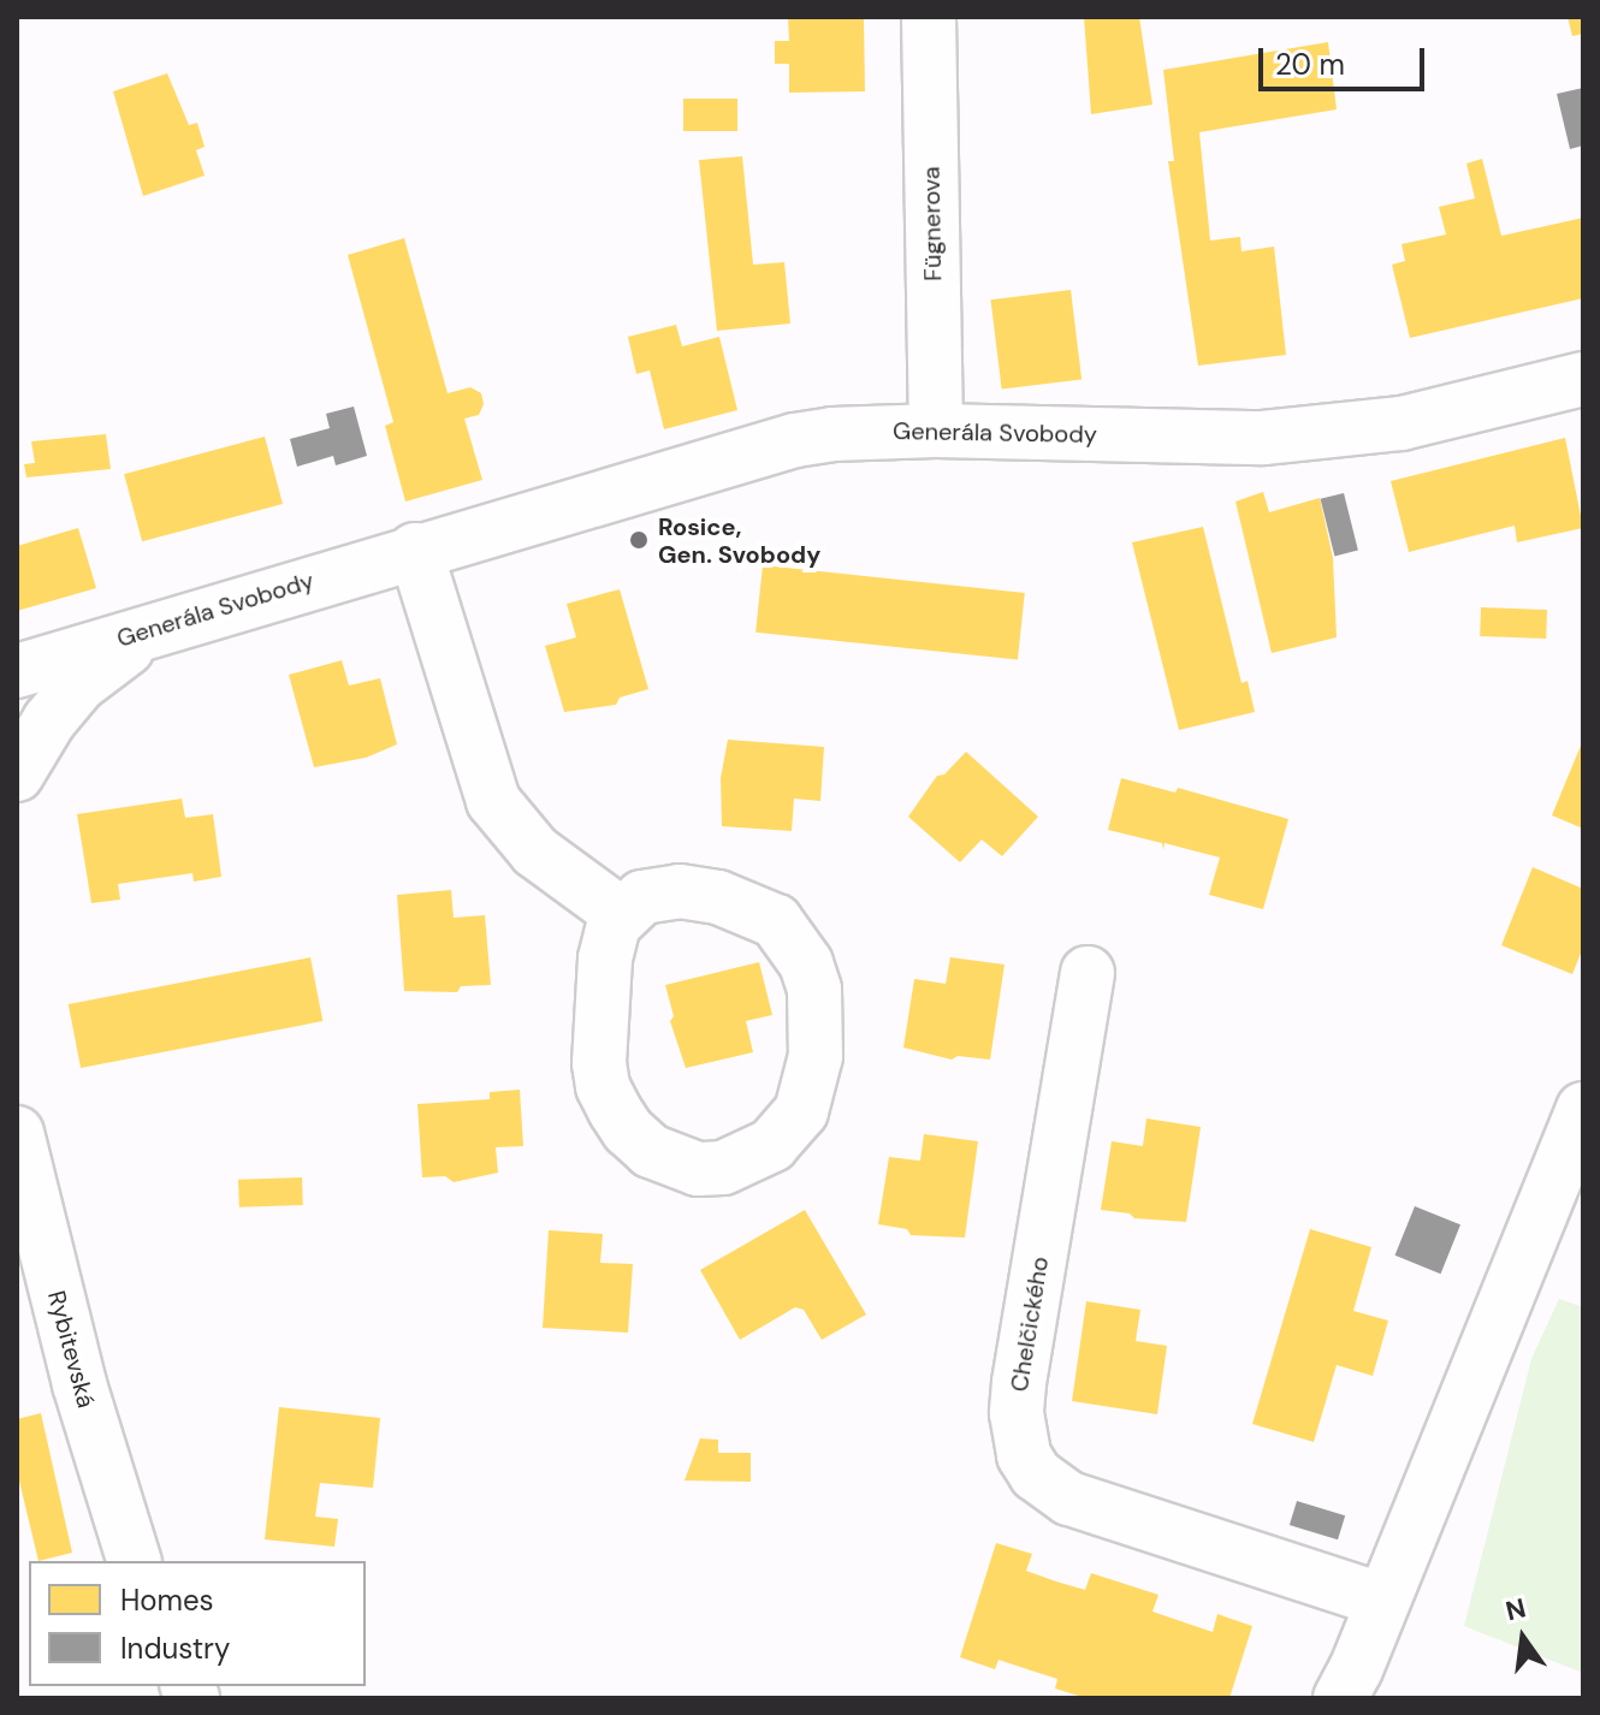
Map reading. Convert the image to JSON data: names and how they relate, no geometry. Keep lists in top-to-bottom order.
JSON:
{
  "streets": {
    "street": [
      "Fügnerova",
      "Generála Svobody",
      "Chelčického",
      "Rybitevská"
    ]
  },
  "crossings": [
    ["Fügnerova", "Generála Svobody"]
  ],
  "places": ["Rosice, Gen. Svobody"],
  "legend": ["Homes", "Industry"],
  "scale_bar": "20 m",
  "north": "top"
}
